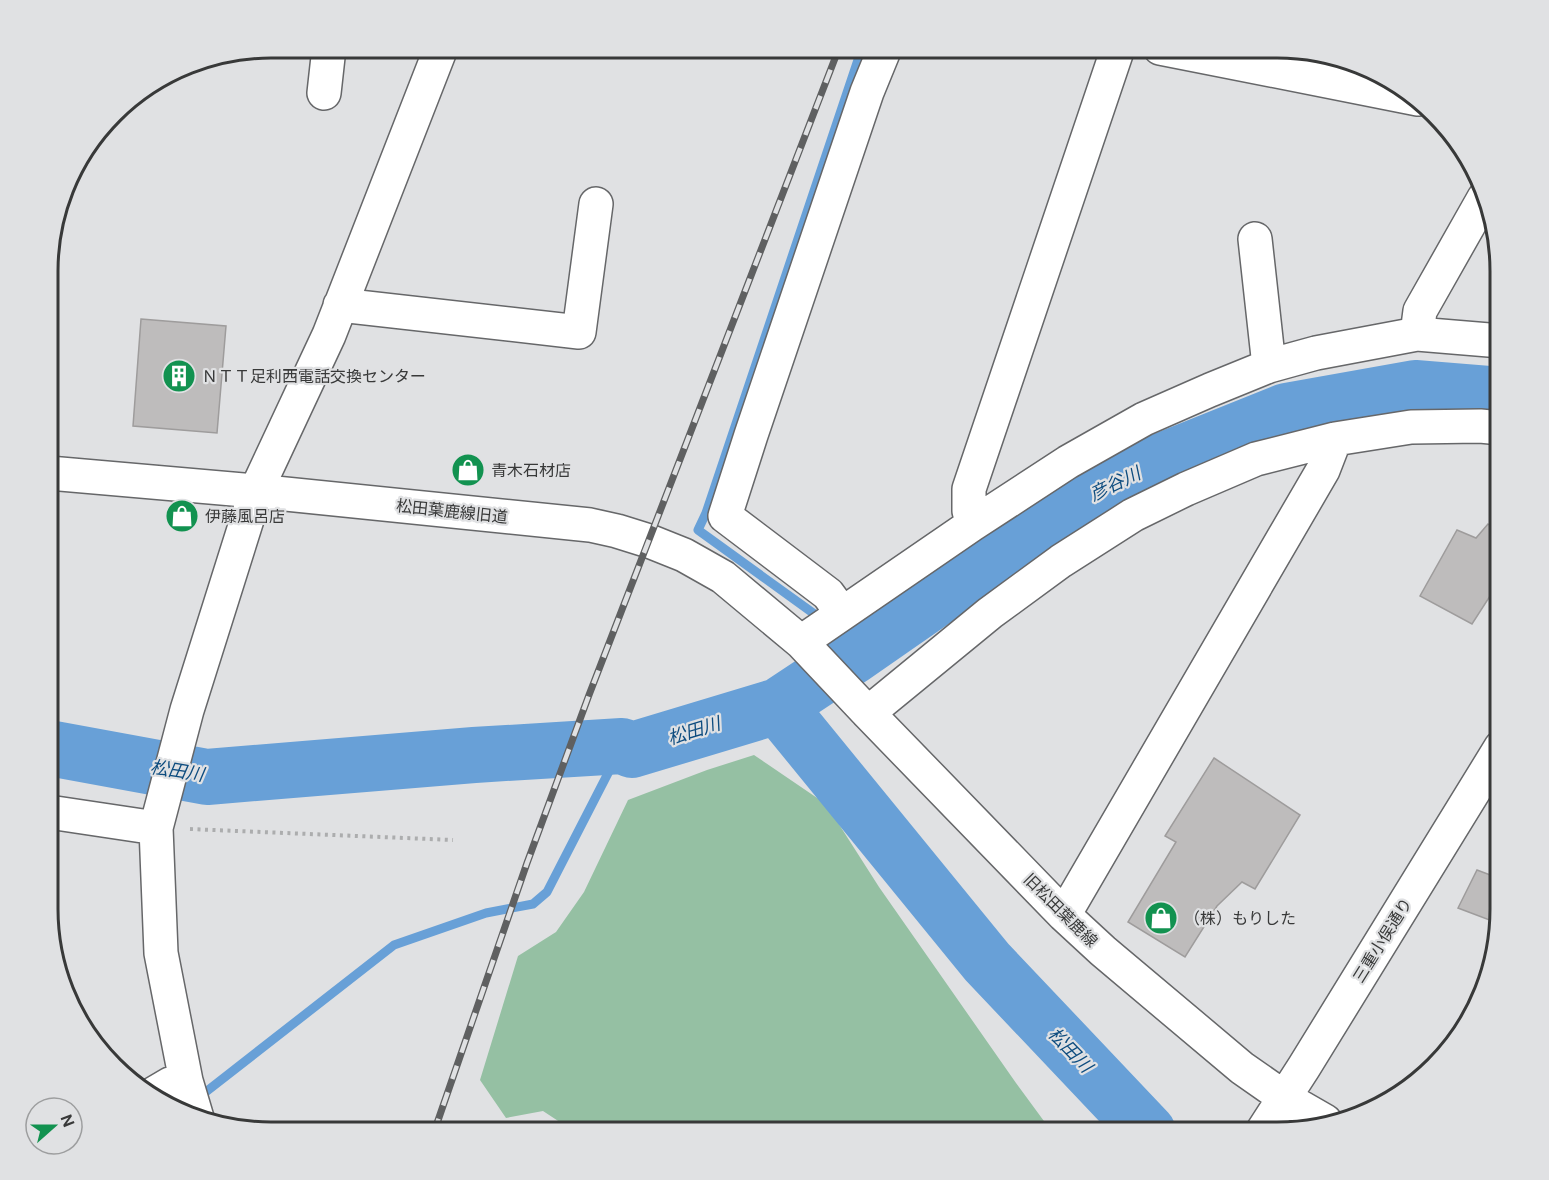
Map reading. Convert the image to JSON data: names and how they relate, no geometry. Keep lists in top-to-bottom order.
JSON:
{
  "streets": {
    "street": ["松田葉鹿線旧道", "旧松田葉鹿線", "三重小俣通り"]
  },
  "crossings": [
    ["松田葉鹿線旧道", "旧松田葉鹿線"],
    ["旧松田葉鹿線", "三重小俣通り"]
  ],
  "water": ["彦谷川", "松田川"],
  "places": {
    "building": ["ＮＴＴ足利西電話交換センター"],
    "shop": ["青木石材店", "伊藤風呂店", "（株）もりした"]
  },
  "north": "right"
}
